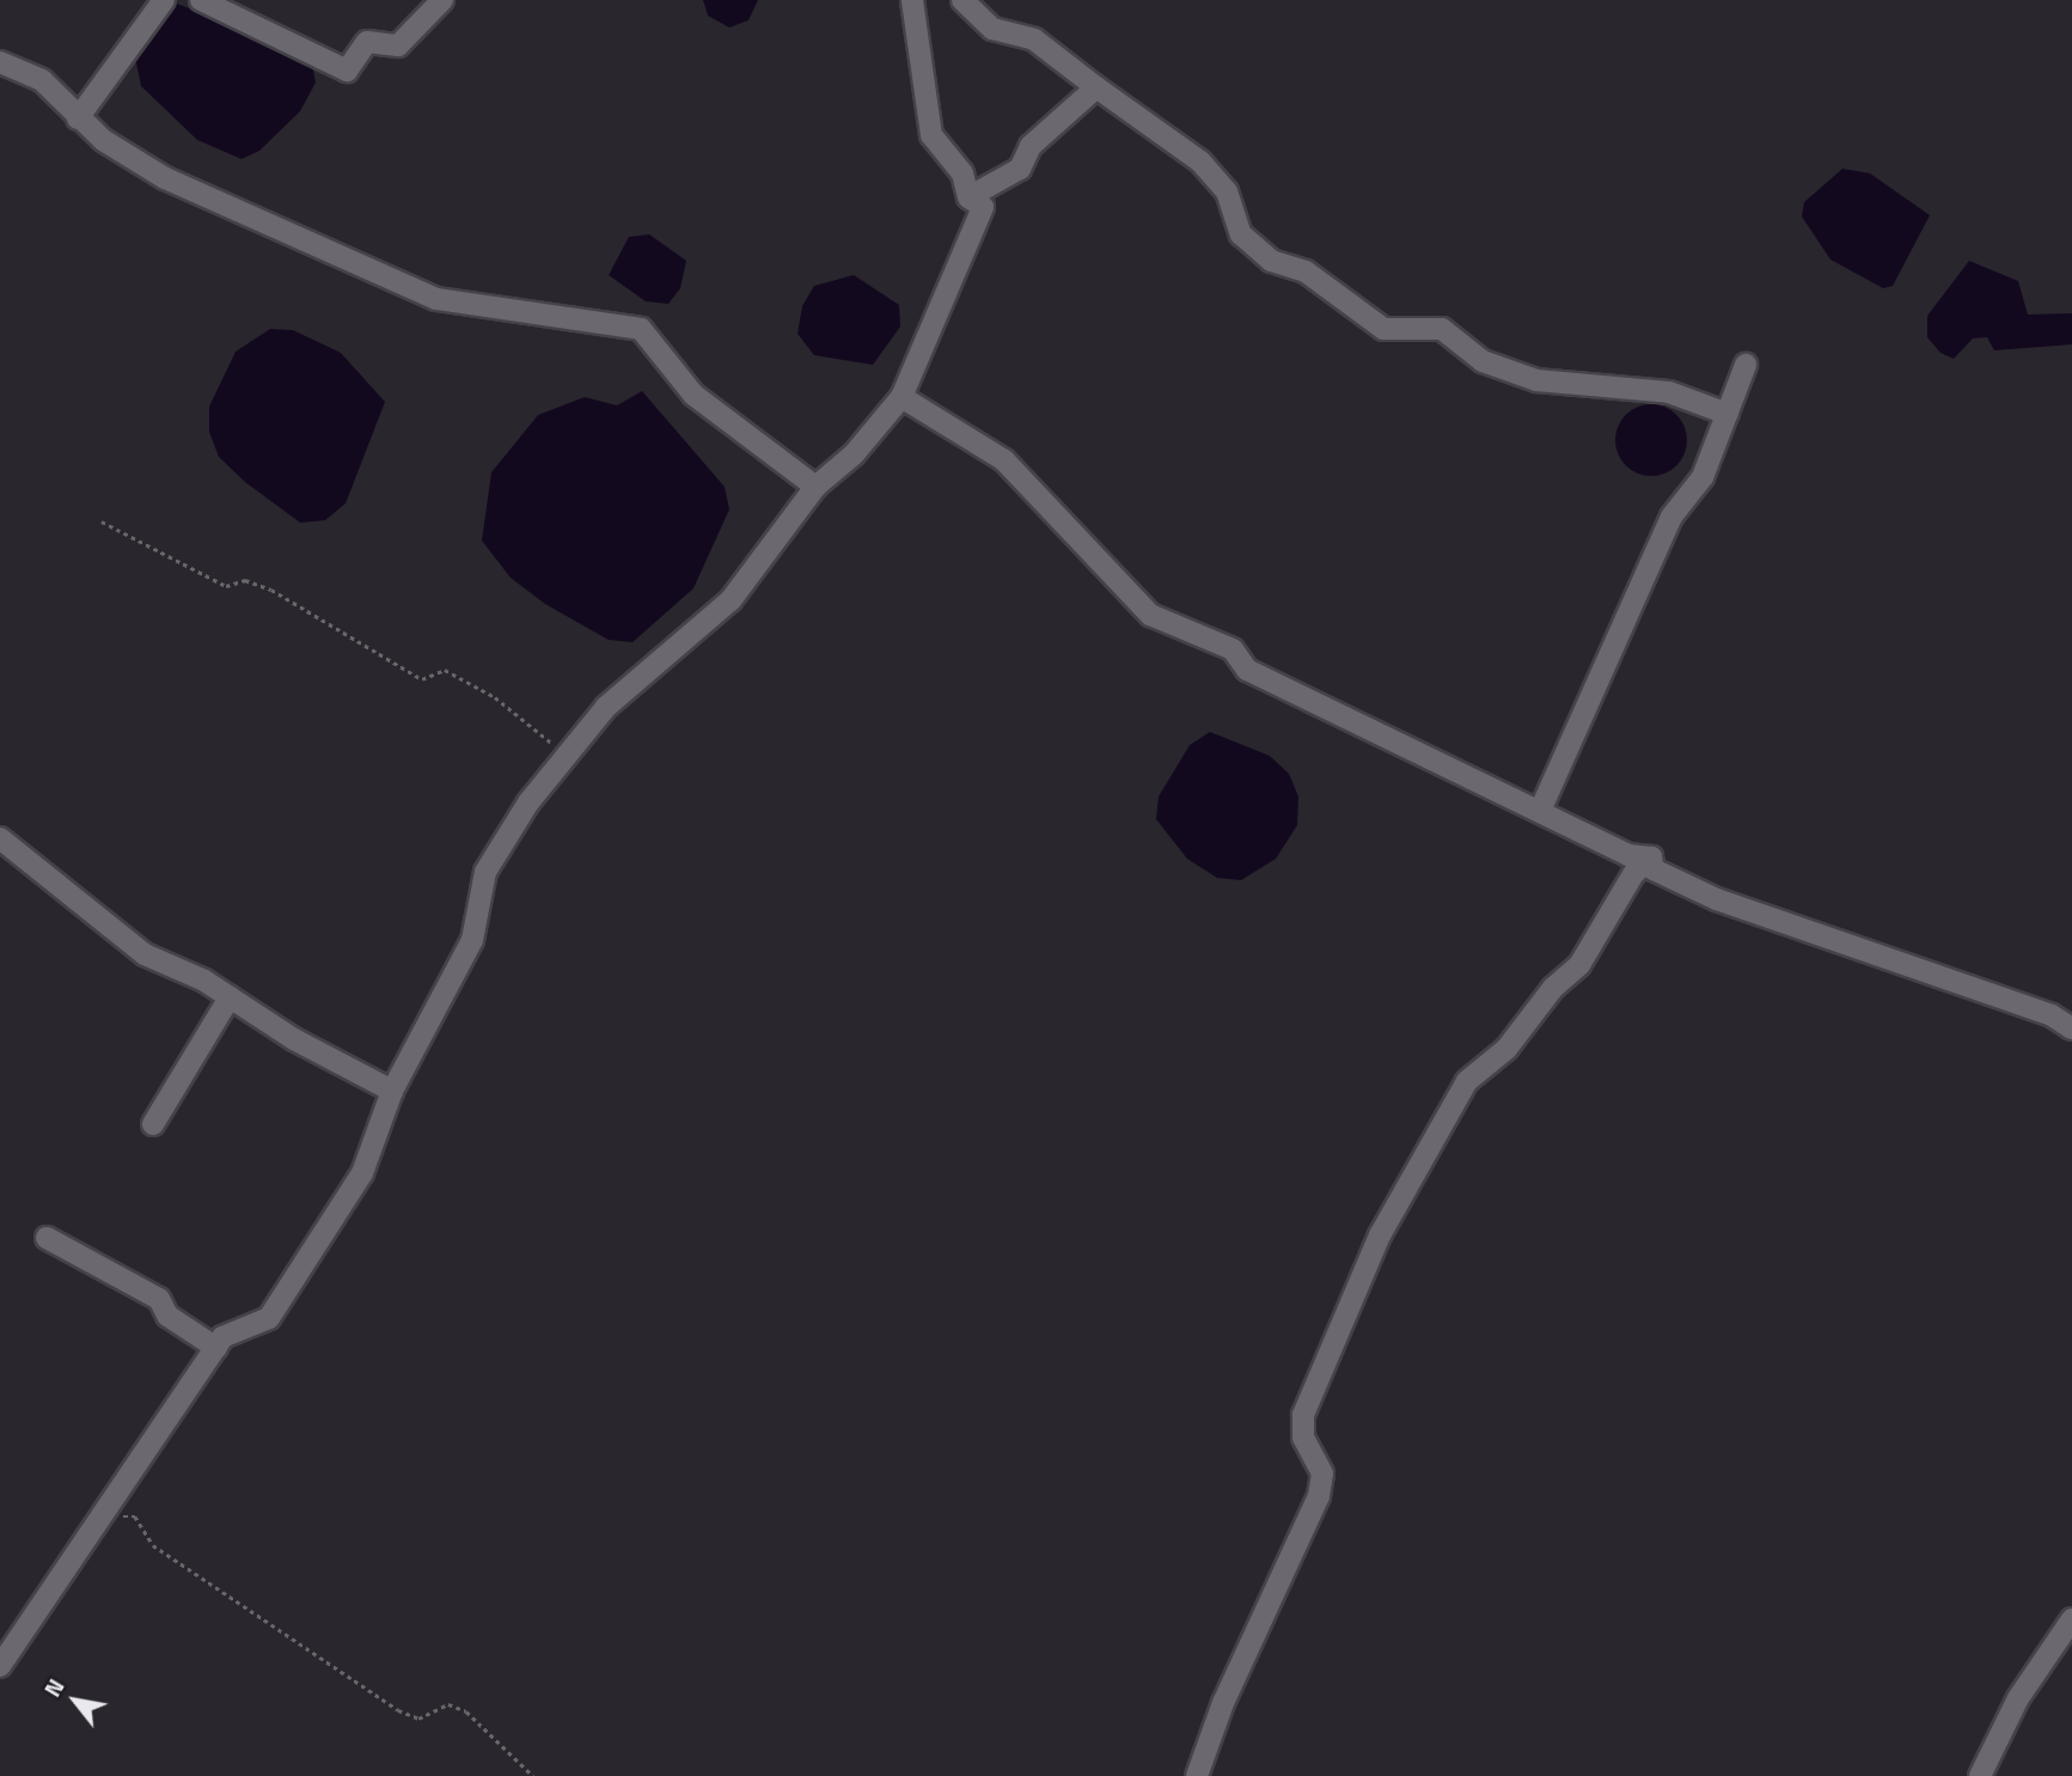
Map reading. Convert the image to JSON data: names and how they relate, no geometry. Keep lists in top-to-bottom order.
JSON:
{
  "north": "top left"
}
